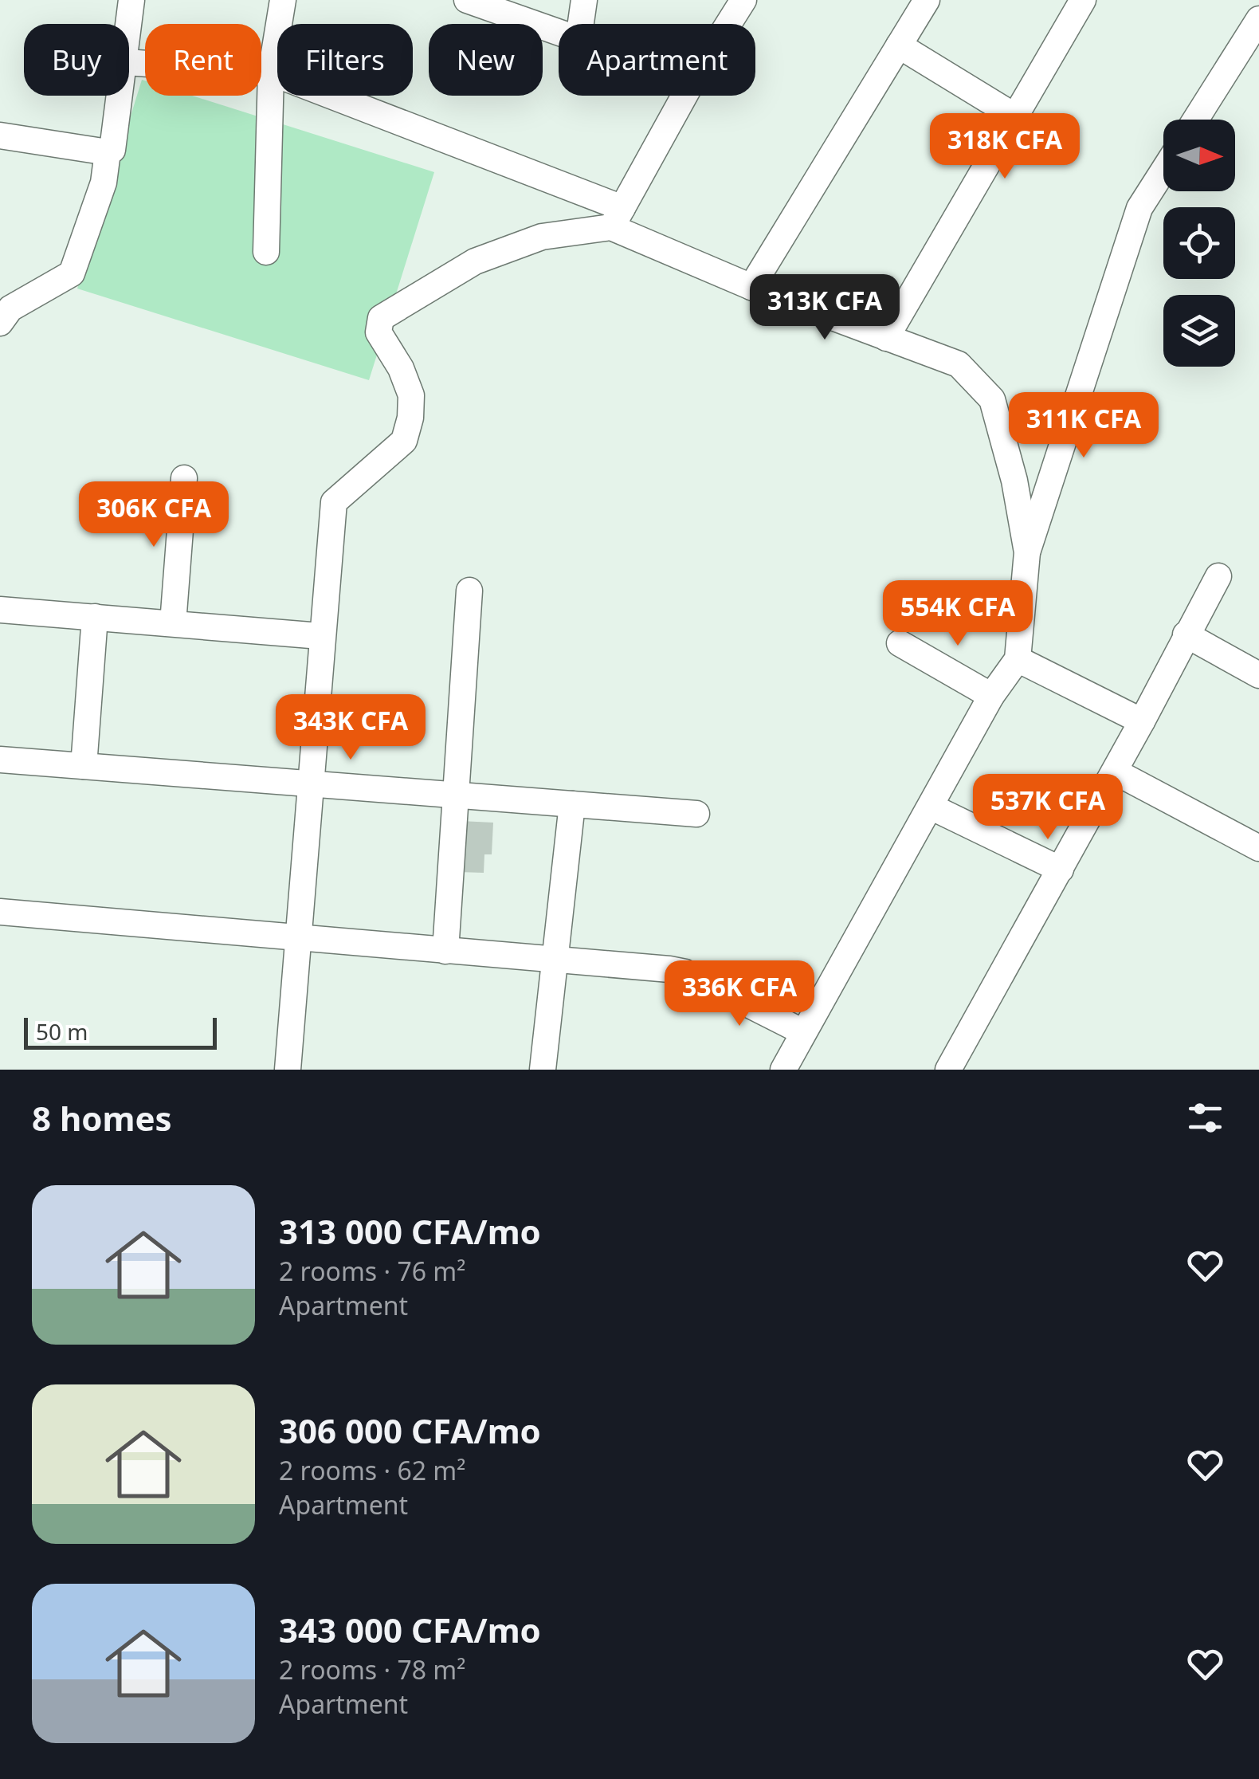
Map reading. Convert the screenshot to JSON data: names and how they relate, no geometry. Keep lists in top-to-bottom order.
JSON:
{
  "scale_bar": "50 m",
  "north": "right",
  "page": {
    "chip": [
      "Buy",
      "Rent",
      "Filters",
      "New",
      "Apartment"
    ],
    "price": [
      "318K CFA",
      "313K CFA",
      "311K CFA",
      "306K CFA",
      "554K CFA",
      "343K CFA",
      "537K CFA",
      "336K CFA"
    ],
    "scale": "50 m",
    "heading": "8 homes",
    "list": [
      {
        "name": "313 000 CFA/mo",
        "note": "2 rooms · 76 m² · Apartment"
      },
      {
        "name": "306 000 CFA/mo",
        "note": "2 rooms · 62 m² · Apartment"
      },
      {
        "name": "343 000 CFA/mo",
        "note": "2 rooms · 78 m² · Apartment"
      }
    ]
  }
}
